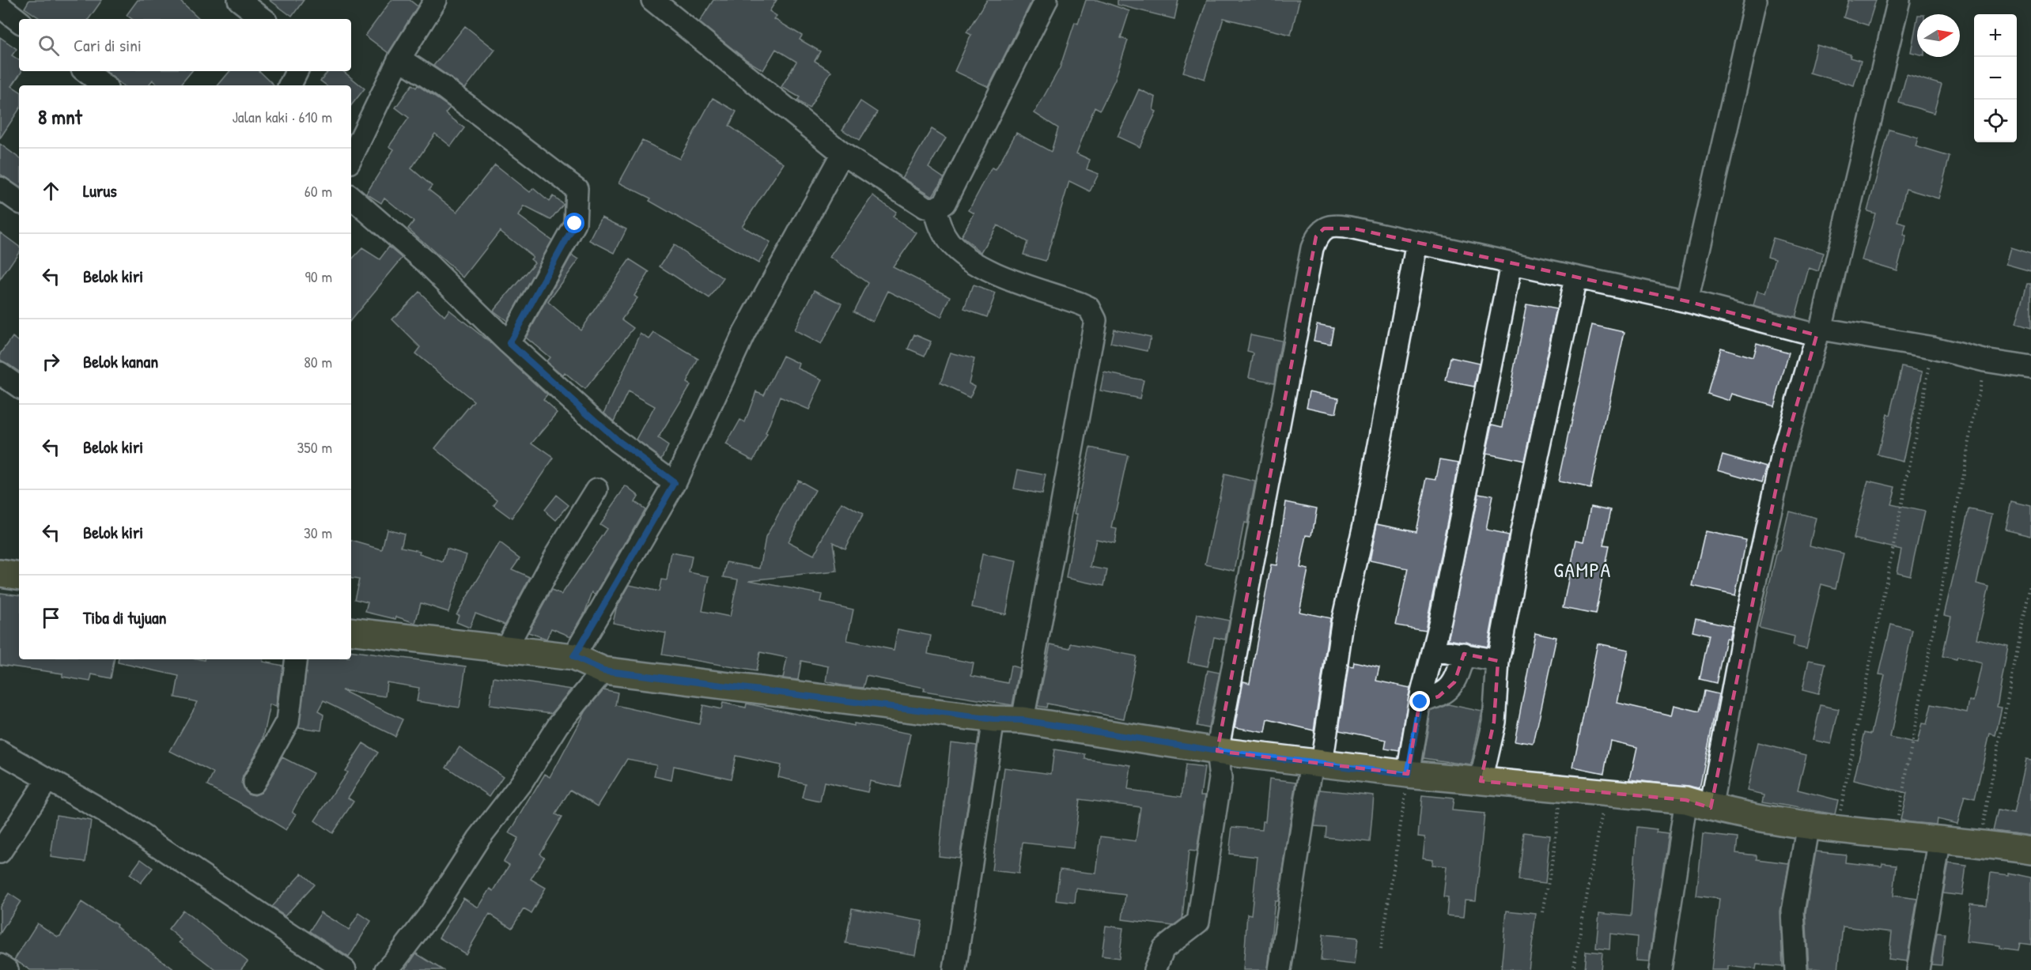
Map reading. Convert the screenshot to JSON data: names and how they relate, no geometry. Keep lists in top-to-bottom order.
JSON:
{
  "districts": ["GAMPA"],
  "north": "right",
  "page": {
    "map_buttons": ["+", "−"],
    "search": "Cari di sini",
    "heading": ["8 mnt", "Jalan kaki · 610 m"],
    "list": [
      ["Lurus", "60 m"],
      ["Belok kiri", "90 m"],
      ["Belok kanan", "80 m"],
      ["Belok kiri", "350 m"],
      ["Belok kiri", "30 m"],
      "Tiba di tujuan"
    ]
  }
}
